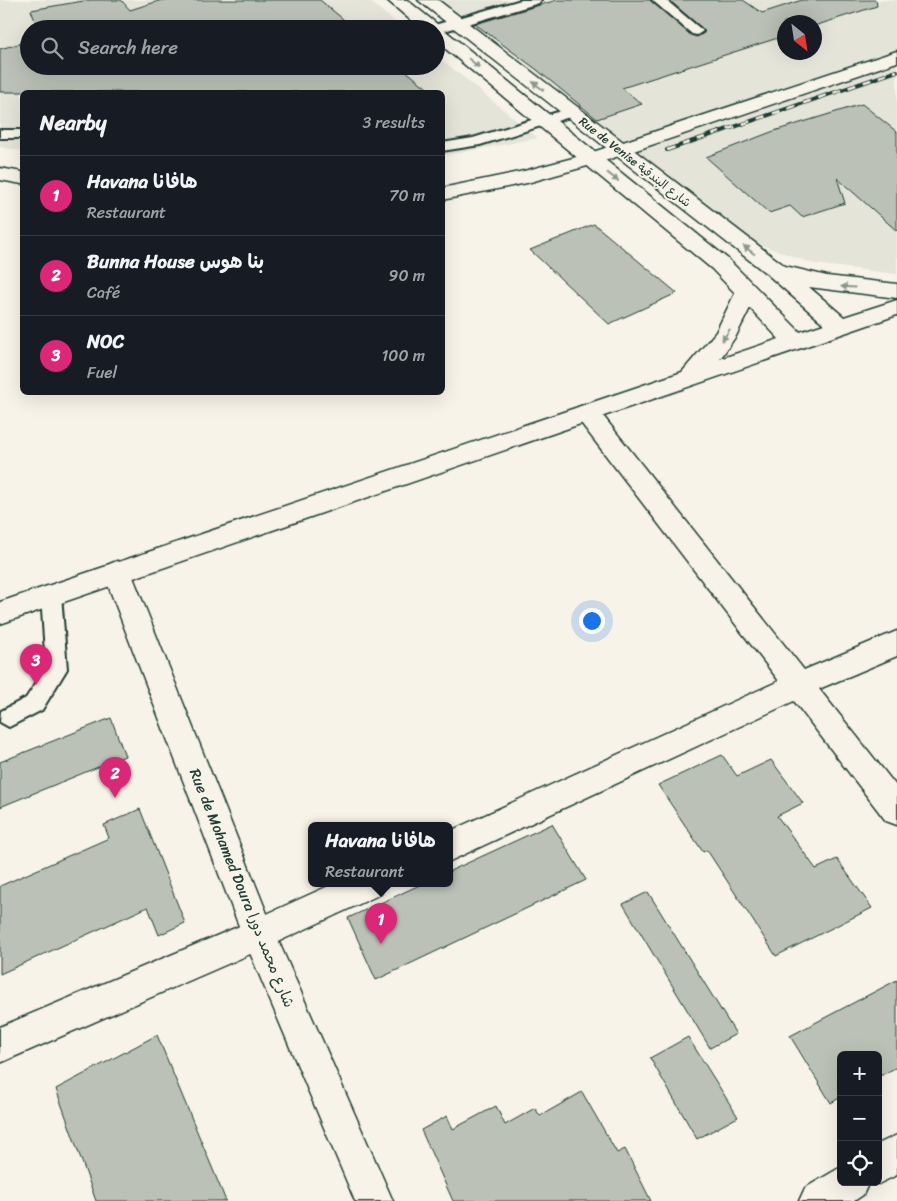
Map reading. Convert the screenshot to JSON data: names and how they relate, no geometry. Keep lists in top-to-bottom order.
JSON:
{
  "streets": {
    "main road": ["Rue de Venise شارع البندقية", "Rue de Mohamed Doura شارع محمد دورا"]
  },
  "north": "bottom right",
  "page": {
    "search": "Search here",
    "heading": ["Nearby", "3 results"],
    "list": [
      {
        "mark": "1",
        "name": "Havana هافانا",
        "note": "Restaurant",
        "value": "70 m"
      },
      {
        "mark": "2",
        "name": "Bunna House بنا هوس",
        "note": "Café",
        "value": "90 m"
      },
      {
        "mark": "3",
        "name": "NOC",
        "note": "Fuel",
        "value": "100 m"
      }
    ],
    "pins": ["3", "2", "1"],
    "popup": ["Havana هافانا", "Restaurant"],
    "map_buttons": ["+", "−"]
  }
}
